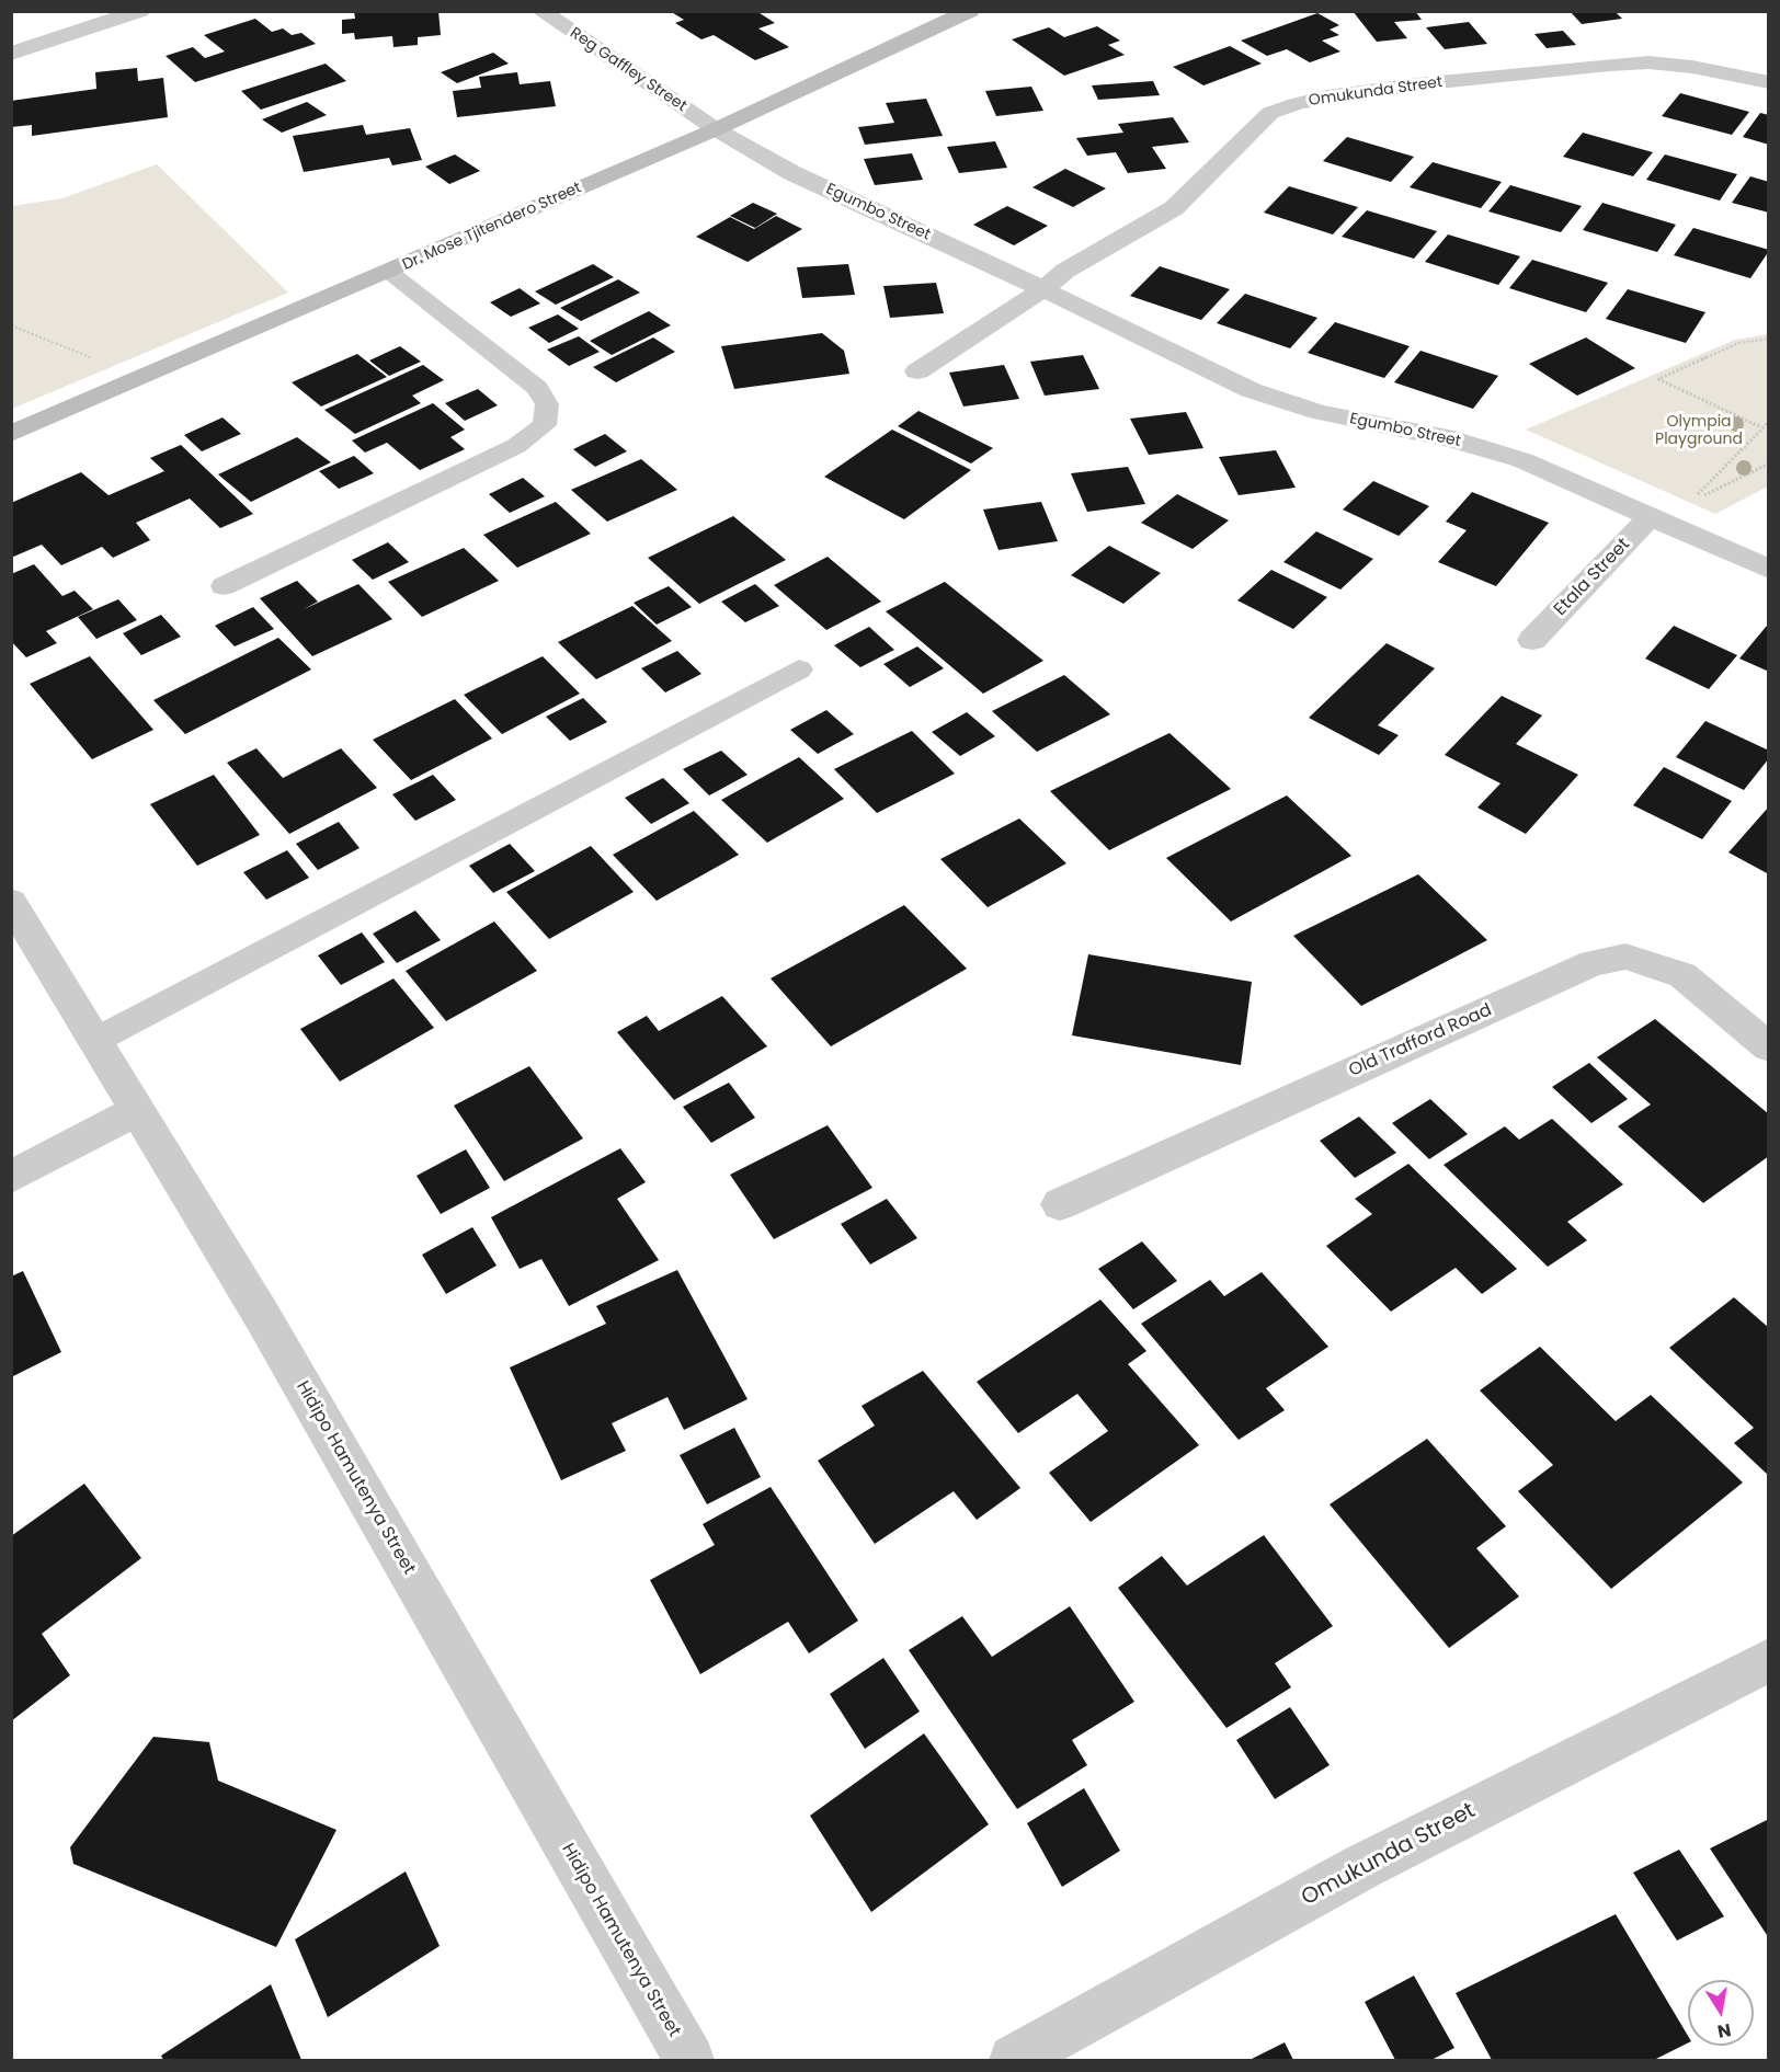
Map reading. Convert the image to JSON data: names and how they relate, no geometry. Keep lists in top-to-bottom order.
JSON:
{
  "streets": {
    "street": [
      "Reg Gaffley Street",
      "Omukunda Street",
      "Egumbo Street",
      "Dr. Mose Tjitendero Street",
      "Etala Street",
      "Old Trafford Road",
      "Hidipo Hamutenya Street"
    ]
  },
  "crossings": [
    ["Reg Gaffley Street", "Egumbo Street"],
    ["Reg Gaffley Street", "Dr. Mose Tjitendero Street"],
    ["Omukunda Street", "Egumbo Street"],
    ["Egumbo Street", "Dr. Mose Tjitendero Street"],
    ["Egumbo Street", "Etala Street"]
  ],
  "parks": ["Olympia Playground"],
  "north": "bottom"
}
